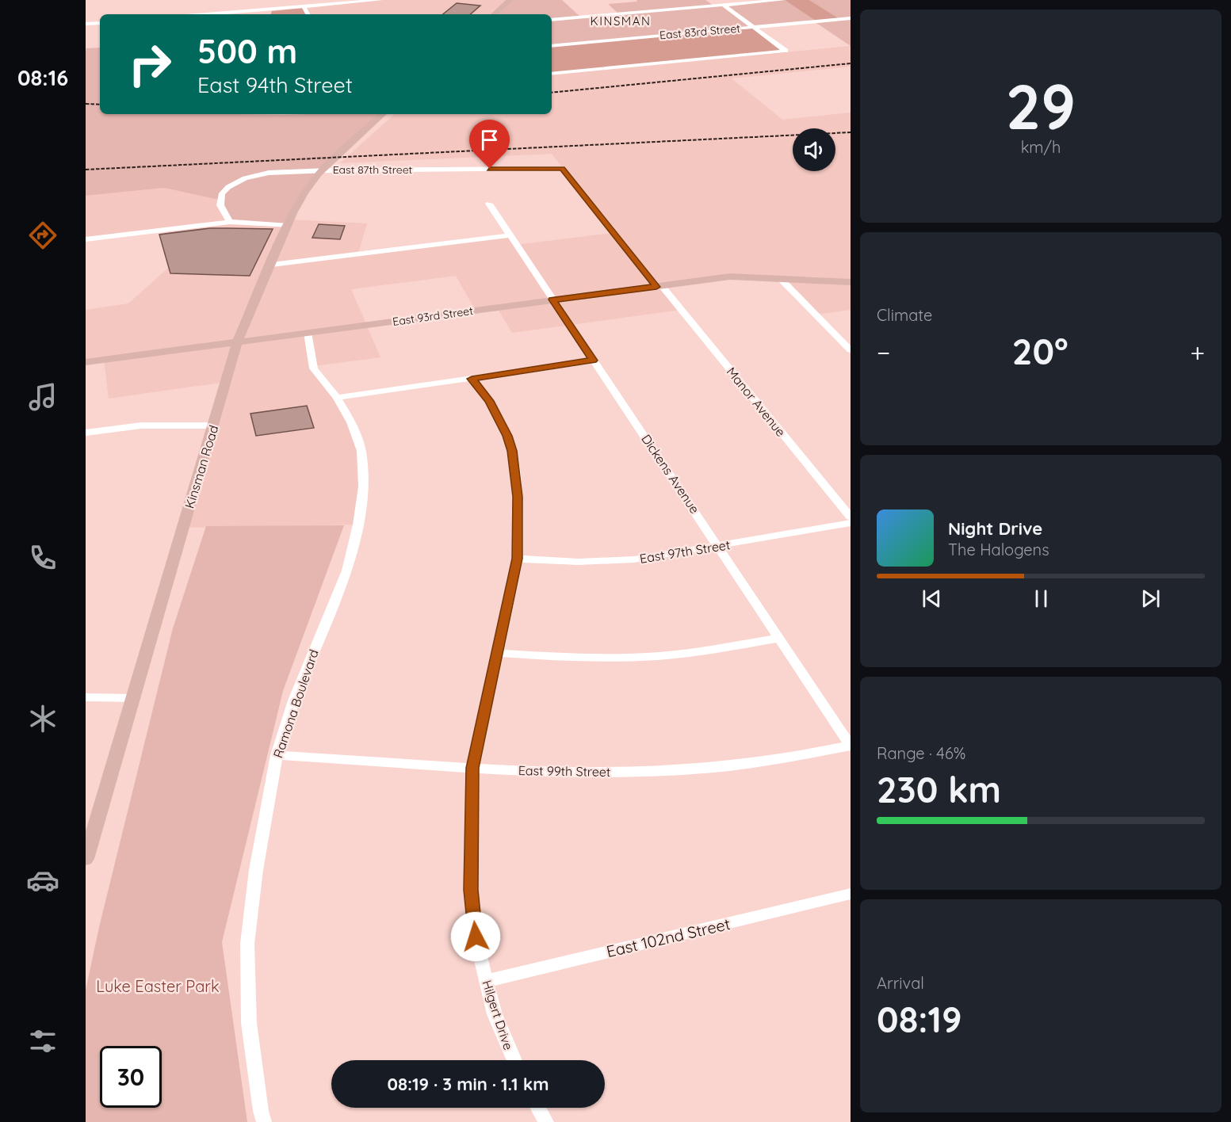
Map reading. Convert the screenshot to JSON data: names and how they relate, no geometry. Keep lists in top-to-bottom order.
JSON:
{
  "streets": {
    "main road": ["East 93rd Street", "Kinsman Road"],
    "street": [
      "East 83rd Street",
      "East 87th Street",
      "Manor Avenue",
      "Dickens Avenue",
      "East 97th Street",
      "Ramona Boulevard",
      "East 99th Street",
      "East 102nd Street",
      "Hilgert Drive"
    ]
  },
  "crossings": [
    ["East 87th Street", "Manor Avenue"],
    ["East 93rd Street", "Manor Avenue"],
    ["East 93rd Street", "Kinsman Road"],
    ["East 93rd Street", "Dickens Avenue"],
    ["East 93rd Street", "Ramona Boulevard"],
    ["Dickens Avenue", "East 97th Street"],
    ["Dickens Avenue", "East 99th Street"],
    ["East 97th Street", "Hilgert Drive"],
    ["Ramona Boulevard", "East 99th Street"],
    ["East 99th Street", "Hilgert Drive"],
    ["East 102nd Street", "Hilgert Drive"]
  ],
  "districts": ["KINSMAN"],
  "parks": ["Luke Easter Park"],
  "page": {
    "tabs": "08:16",
    "tile": [
      ["29", "km/h"],
      "Climate",
      ["Range · 46%", "230 km"],
      ["Arrival", "08:19"]
    ],
    "turn": ["500 m", "East 94th Street"],
    "heat": ["−", "20°", "+"],
    "song": ["Night Drive", "The Halogens"],
    "limit": "30",
    "trip": "08:19 · 3 min · 1.1 km"
  }
}
